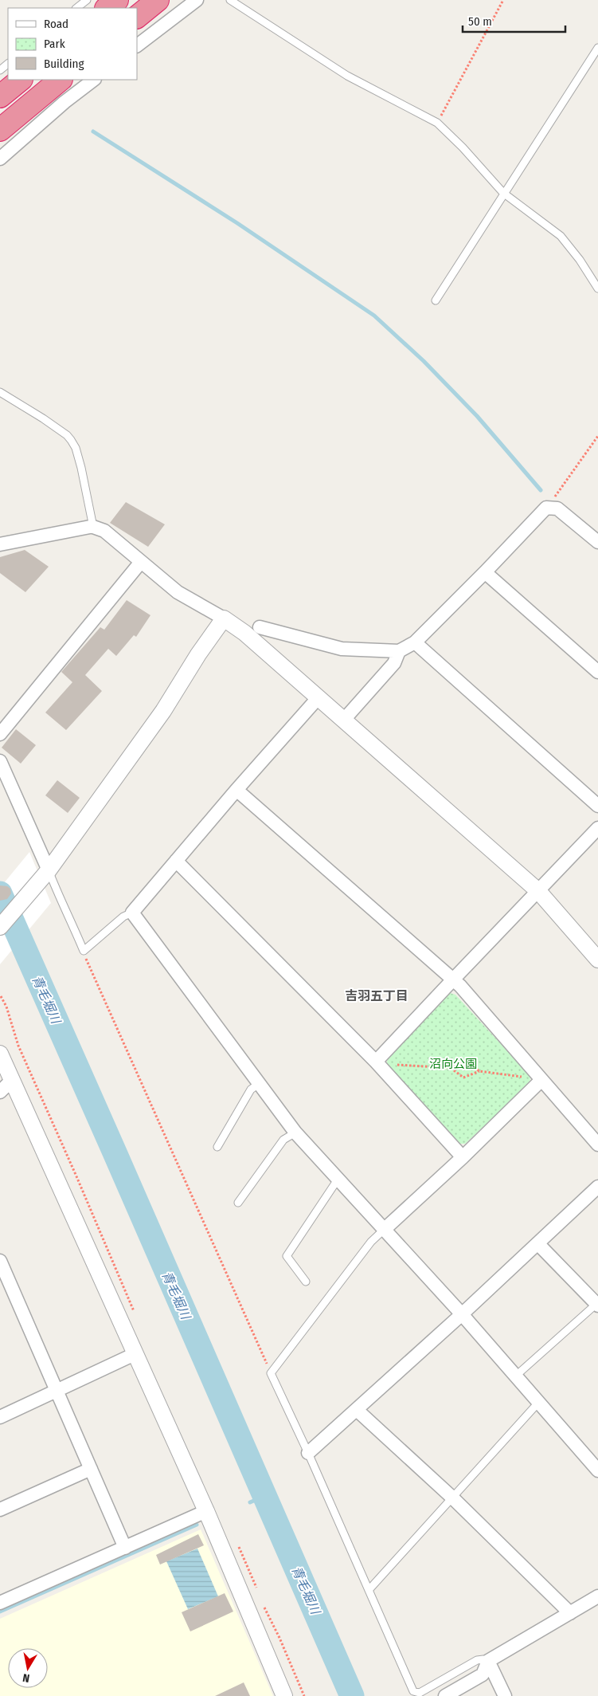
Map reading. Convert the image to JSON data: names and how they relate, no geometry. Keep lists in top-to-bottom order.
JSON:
{
  "districts": ["吉羽五丁目"],
  "water": ["青毛堀川"],
  "parks": ["沼向公園"],
  "legend": ["Road", "Park", "Building"],
  "scale_bar": "50 m",
  "north": "bottom"
}
